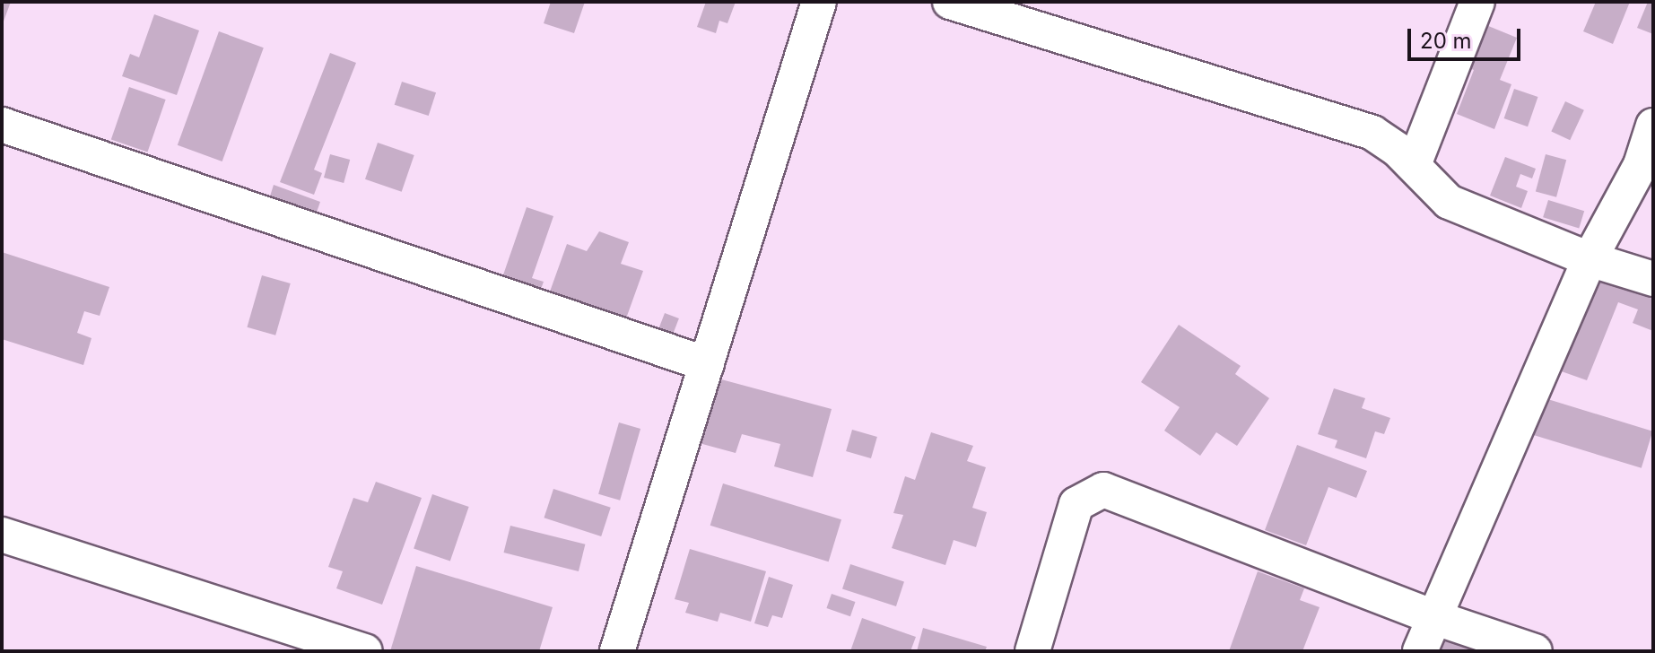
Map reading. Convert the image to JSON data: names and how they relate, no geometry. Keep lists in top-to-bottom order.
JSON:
{
  "scale_bar": "20 m"
}
